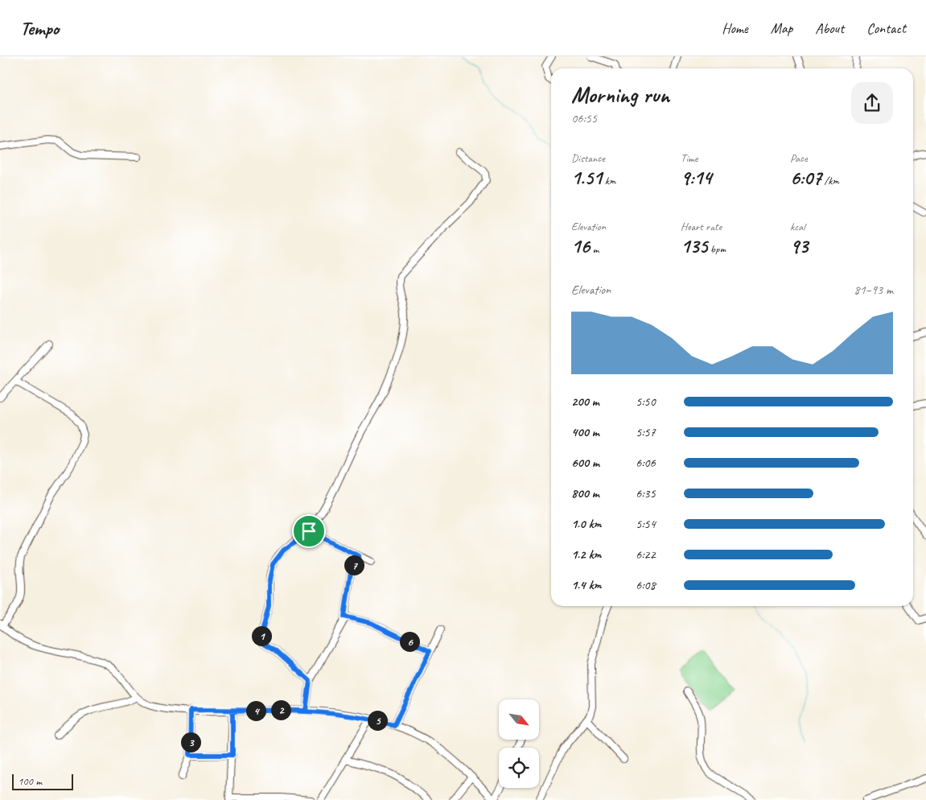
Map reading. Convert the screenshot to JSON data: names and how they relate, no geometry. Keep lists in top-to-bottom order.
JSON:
{
  "scale_bar": "100 m",
  "north": "bottom right",
  "page": {
    "header": "Tempo",
    "nav": [
      "Home",
      "Map",
      "About",
      "Contact"
    ],
    "heading": ["Morning run", "06:55"],
    "stats": [
      ["Distance", "1.51 km"],
      ["Time", "9:14"],
      ["Pace", "6:07 /km"],
      ["Elevation", "16 m"],
      ["Heart rate", "135 bpm"],
      ["kcal", "93"]
    ],
    "chart": ["Elevation", "81–93 m"],
    "list": [
      {
        "name": "200 m",
        "note": "5:50"
      },
      {
        "name": "400 m",
        "note": "5:57"
      },
      {
        "name": "600 m",
        "note": "6:06"
      },
      {
        "name": "800 m",
        "note": "6:35"
      },
      {
        "name": "1.0 km",
        "note": "5:54"
      },
      {
        "name": "1.2 km",
        "note": "6:22"
      },
      {
        "name": "1.4 km",
        "note": "6:08"
      }
    ],
    "pins": [
      "7",
      "1",
      "6",
      "2",
      "4",
      "5",
      "3"
    ],
    "scale": "100 m"
  }
}
